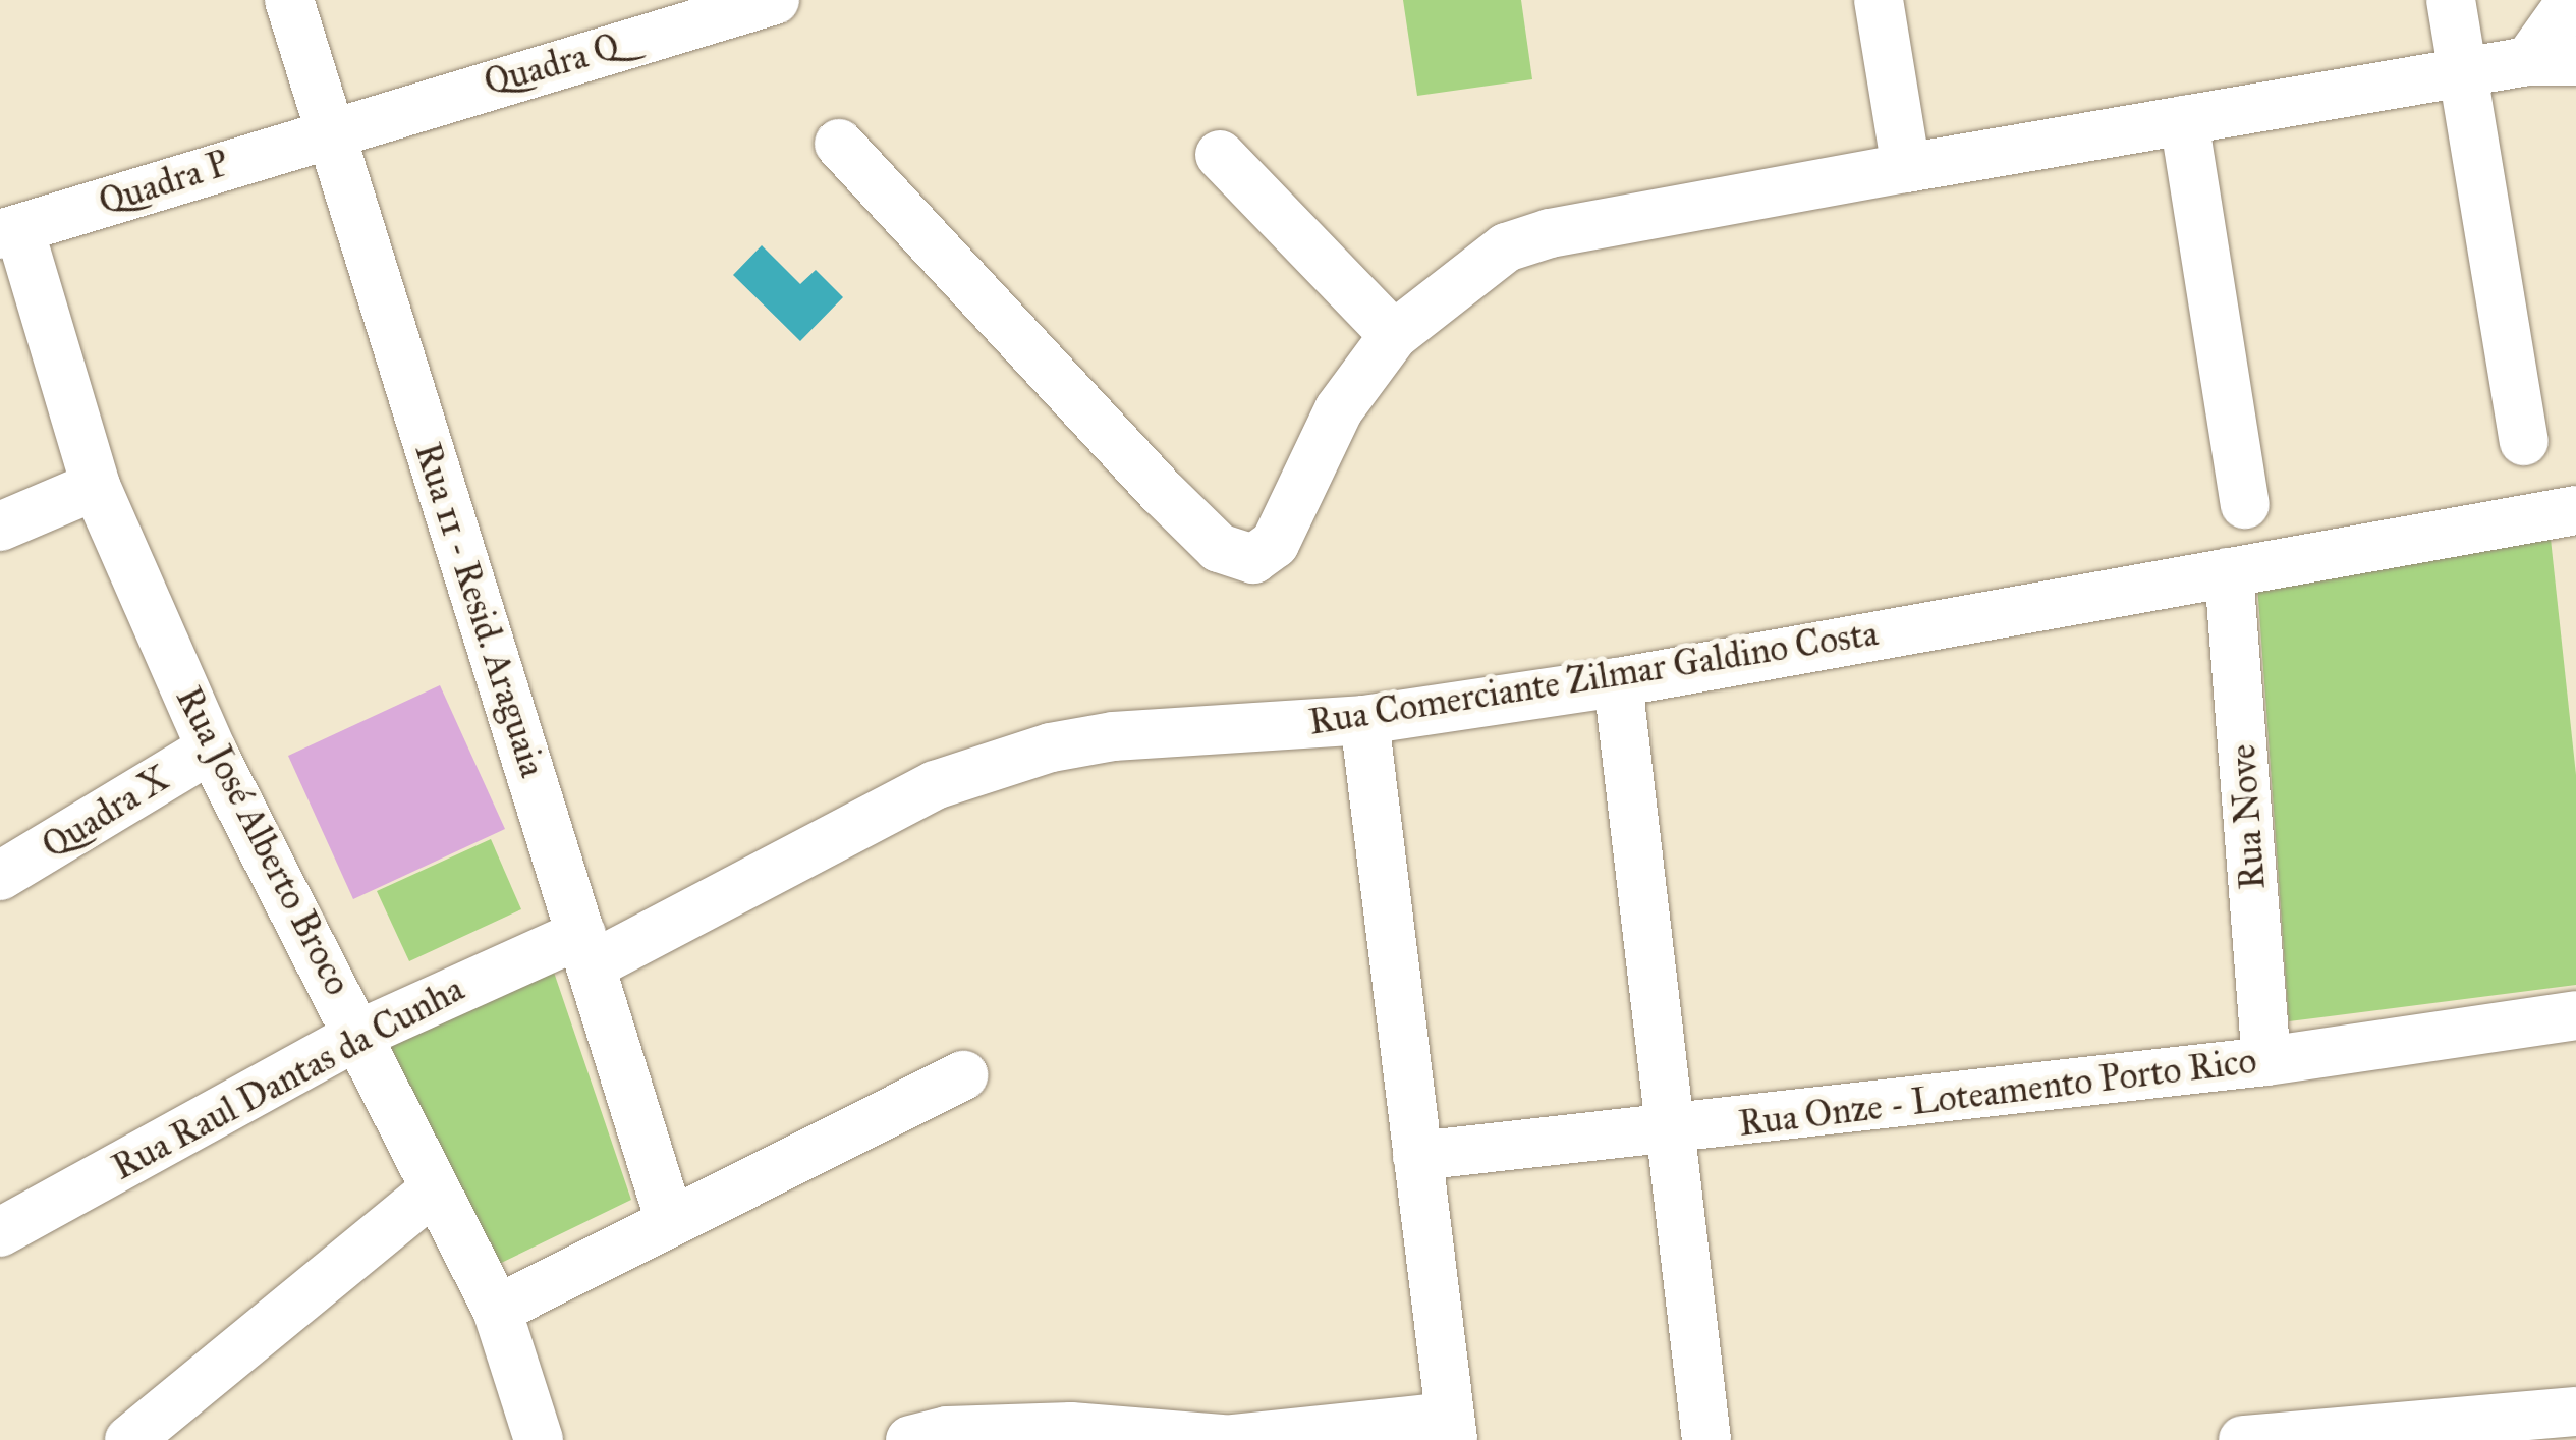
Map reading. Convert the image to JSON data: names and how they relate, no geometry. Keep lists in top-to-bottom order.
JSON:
{
  "streets": {
    "street": [
      "Quadra Q",
      "Quadra P",
      "Rua 11 - Resid. Araguaia",
      "Rua Comerciante Zilmar Galdino Costa",
      "Quadra X",
      "Rua Nove",
      "Rua José Alberto Broco",
      "Rua Raul Dantas da Cunha",
      "Rua Onze - Loteamento Porto Rico"
    ]
  },
  "crossings": [
    ["Quadra Q", "Quadra P"],
    ["Quadra Q", "Rua 11 - Resid. Araguaia"],
    ["Quadra P", "Rua 11 - Resid. Araguaia"],
    ["Quadra P", "Rua José Alberto Broco"],
    ["Rua 11 - Resid. Araguaia", "Rua Comerciante Zilmar Galdino Costa"],
    ["Rua 11 - Resid. Araguaia", "Rua Raul Dantas da Cunha"],
    ["Rua Comerciante Zilmar Galdino Costa", "Rua Nove"],
    ["Rua Comerciante Zilmar Galdino Costa", "Rua Raul Dantas da Cunha"],
    ["Quadra X", "Rua José Alberto Broco"],
    ["Rua Nove", "Rua Onze - Loteamento Porto Rico"],
    ["Rua José Alberto Broco", "Rua Raul Dantas da Cunha"]
  ]
}
